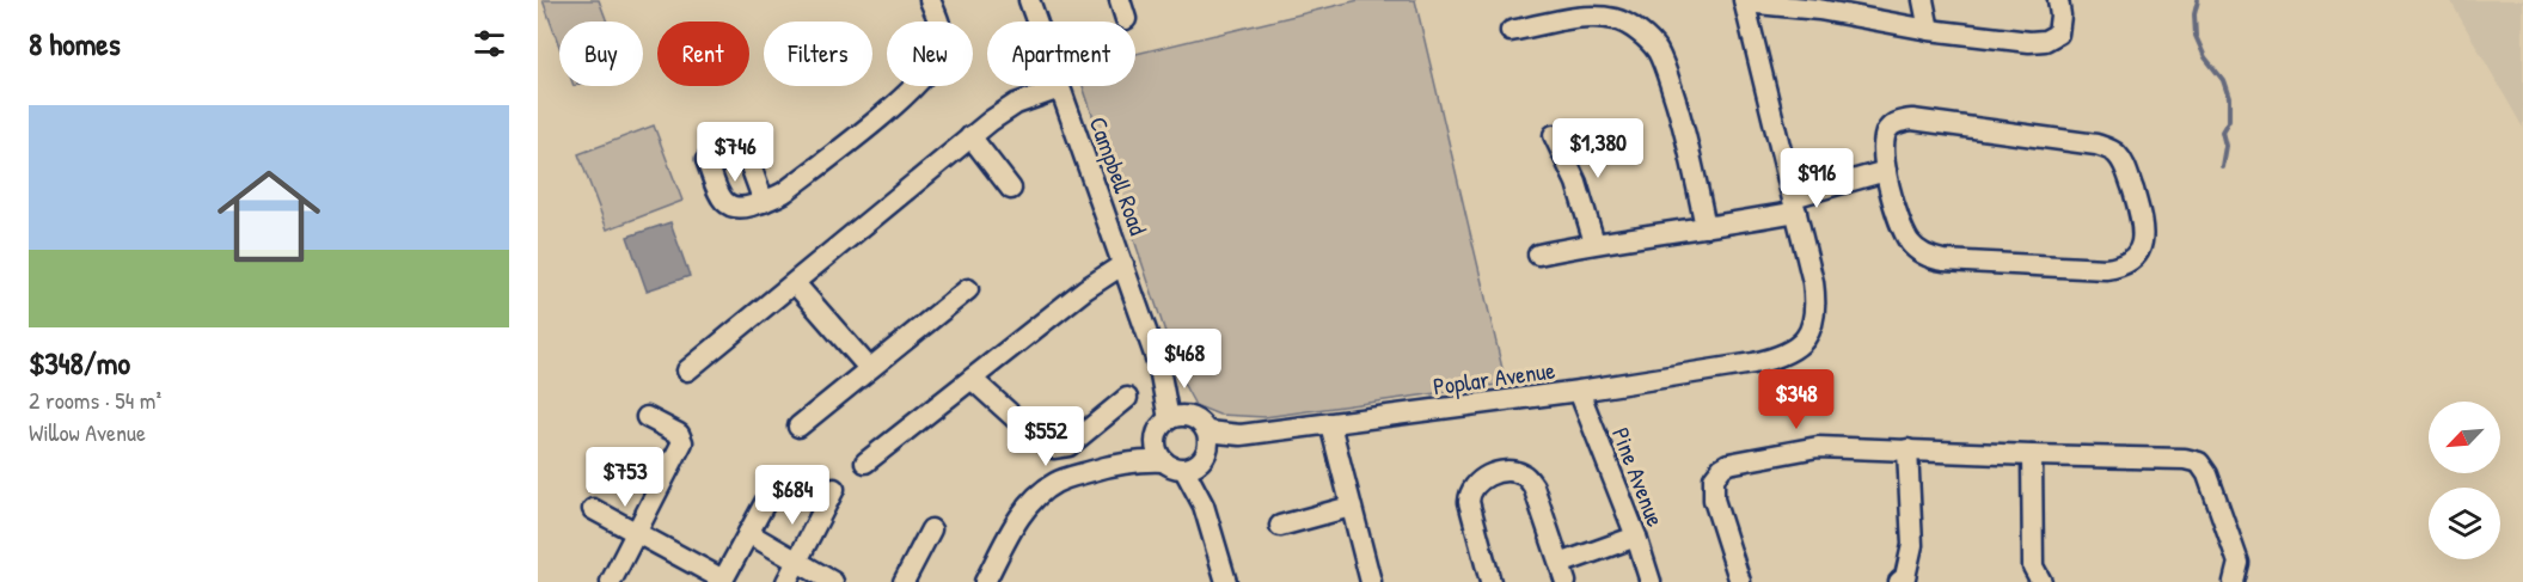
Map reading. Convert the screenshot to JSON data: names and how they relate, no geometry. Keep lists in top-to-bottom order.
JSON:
{
  "streets": {
    "street": ["Campbell Road", "Poplar Avenue", "Pine Avenue"]
  },
  "crossings": [
    ["Campbell Road", "Poplar Avenue"],
    ["Poplar Avenue", "Pine Avenue"]
  ],
  "north": "bottom left",
  "page": {
    "heading": "8 homes",
    "chip": [
      "Buy",
      "Rent",
      "Filters",
      "New",
      "Apartment"
    ],
    "list": [
      {
        "name": "$348/mo",
        "note": "2 rooms · 54 m² · Willow Avenue"
      }
    ],
    "price": [
      "$1,380",
      "$746",
      "$916",
      "$468",
      "$348",
      "$552",
      "$753",
      "$684"
    ]
  }
}
